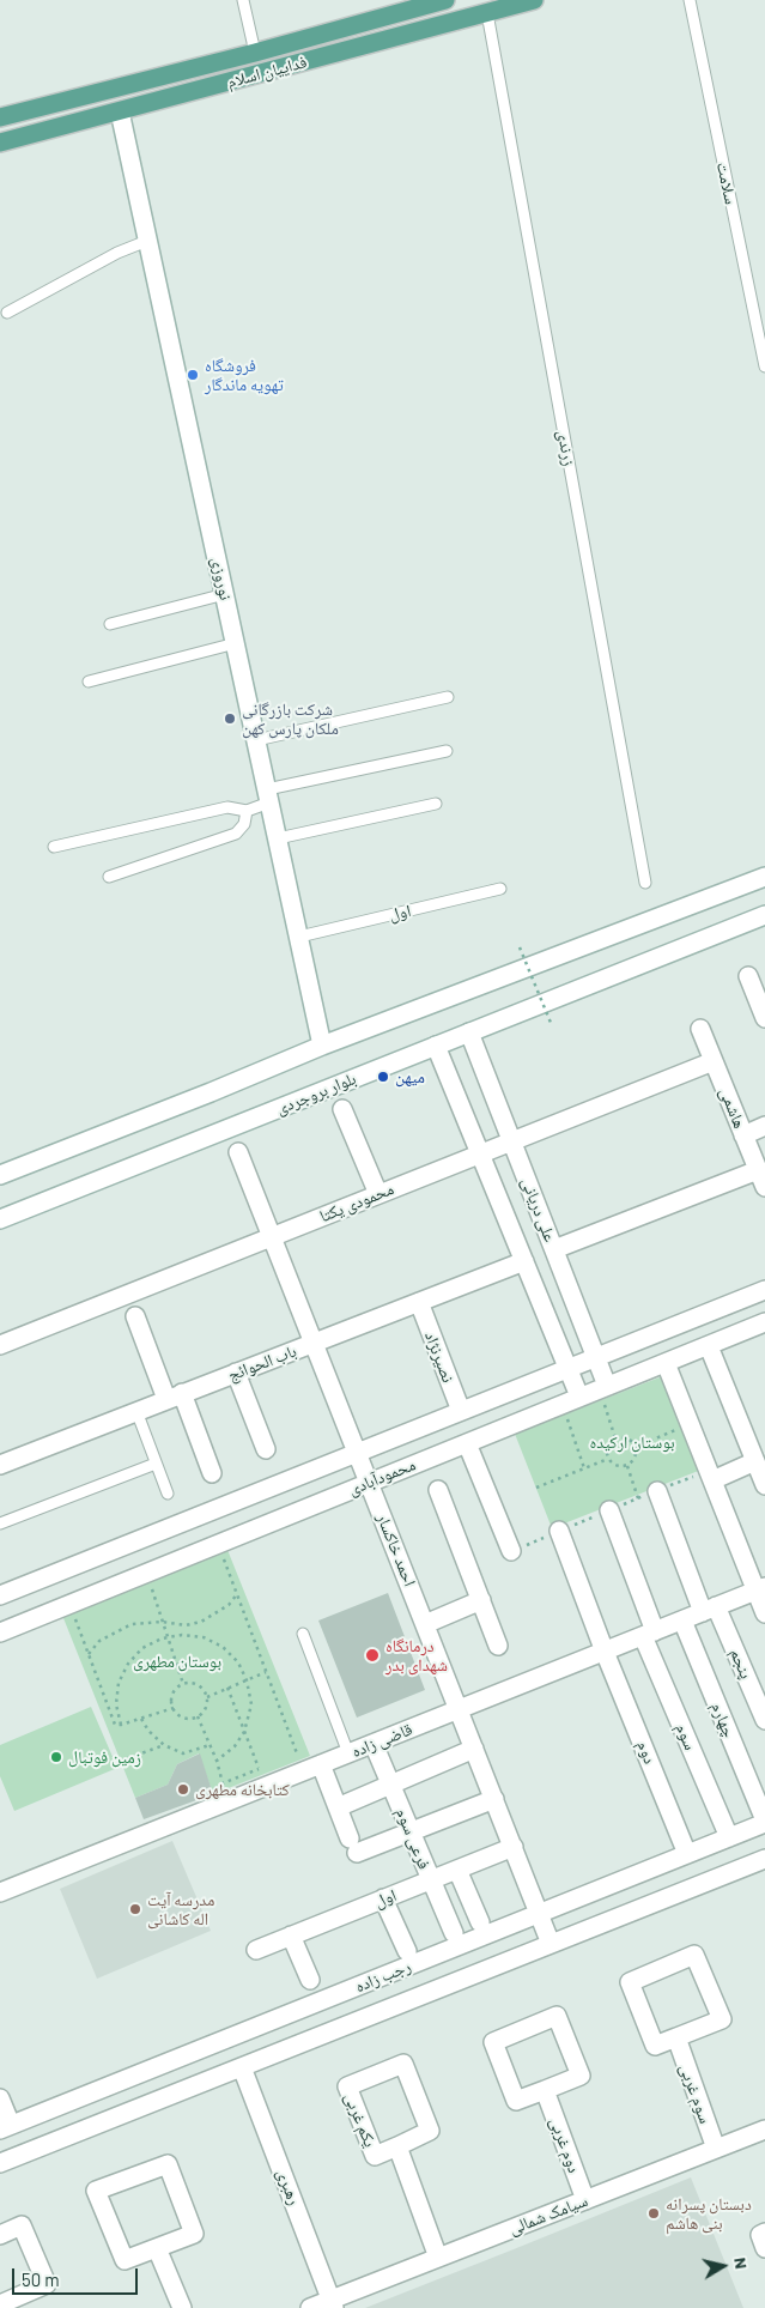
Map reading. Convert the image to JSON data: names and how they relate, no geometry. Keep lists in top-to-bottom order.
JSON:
{
  "streets": {
    "main road": ["فداییان اسلام"],
    "street": [
      "نوروزی",
      "اول",
      "بلوار بروجردی",
      "هاشمی",
      "محمودی یکتا",
      "علی دریانی",
      "نصیرنژاد",
      "باب الحوائج",
      "محمودآبادی",
      "احمد خاکسار",
      "پنجم",
      "چهارم",
      "سوم",
      "قاضی زاده",
      "دوم",
      "فرعی سوم",
      "رجب زاده",
      "سوم غربی",
      "یکم غربی",
      "دوم غربی",
      "رهبری",
      "سیامک شمالی"
    ],
    "lane": ["سلامت", "زرندی"]
  },
  "crossings": [
    ["فداییان اسلام", "زرندی"],
    ["فداییان اسلام", "نوروزی"],
    ["نوروزی", "اول"],
    ["اول", "احمد خاکسار"],
    ["اول", "فرعی سوم"],
    ["بلوار بروجردی", "علی دریانی"],
    ["هاشمی", "محمودی یکتا"],
    ["محمودی یکتا", "علی دریانی"],
    ["محمودی یکتا", "احمد خاکسار"],
    ["علی دریانی", "محمودآبادی"],
    ["نصیرنژاد", "باب الحوائج"],
    ["نصیرنژاد", "محمودآبادی"],
    ["باب الحوائج", "احمد خاکسار"],
    ["محمودآبادی", "احمد خاکسار"],
    ["احمد خاکسار", "قاضی زاده"],
    ["احمد خاکسار", "رجب زاده"],
    ["پنجم", "قاضی زاده"],
    ["چهارم", "قاضی زاده"],
    ["چهارم", "رجب زاده"],
    ["سوم", "قاضی زاده"],
    ["سوم", "رجب زاده"],
    ["قاضی زاده", "دوم"],
    ["قاضی زاده", "فرعی سوم"],
    ["دوم", "رجب زاده"],
    ["رجب زاده", "رهبری"],
    ["سوم غربی", "سیامک شمالی"],
    ["یکم غربی", "سیامک شمالی"],
    ["دوم غربی", "سیامک شمالی"],
    ["رهبری", "سیامک شمالی"]
  ],
  "parks": ["بوستان ارکیده", "بوستان مطهری"],
  "places": [
    "فروشگاه تهویه ماندگار",
    "شرکت بازرگانی ملکان پارس کهن",
    "میهن",
    "درمانگاه شهدای بدر",
    "زمین فوتبال",
    "کتابخانه مطهری",
    "مدرسه آیت اله کاشانی",
    "دبستان پسرانه بنی هاشم"
  ],
  "scale_bar": "50 m",
  "north": "right"
}
